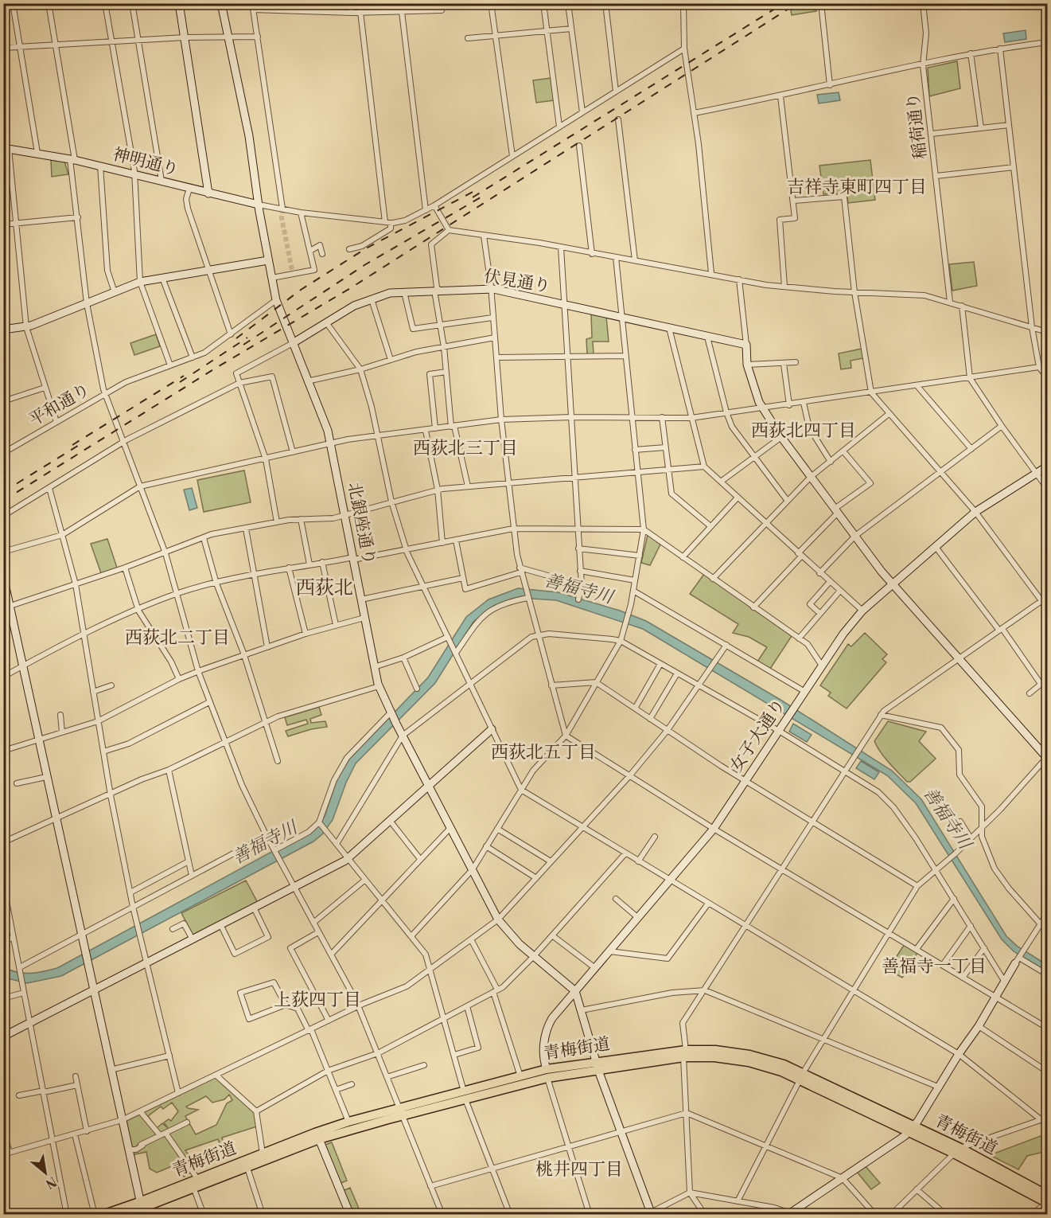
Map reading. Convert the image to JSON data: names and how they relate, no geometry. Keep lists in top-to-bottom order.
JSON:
{
  "streets": {
    "main road": ["青梅街道"],
    "street": [
      "稲荷通り",
      "神明通り",
      "伏見通り",
      "平和通り",
      "北銀座通り",
      "女子大通り"
    ]
  },
  "crossings": [
    ["神明通り", "北銀座通り"],
    ["伏見通り", "北銀座通り"],
    ["平和通り", "北銀座通り"],
    ["北銀座通り", "女子大通り"],
    ["女子大通り", "青梅街道"]
  ],
  "districts": [
    "吉祥寺東町四丁目",
    "西荻北四丁目",
    "西荻北三丁目",
    "西荻北",
    "西荻北二丁目",
    "西荻北五丁目",
    "善福寺一丁目",
    "上荻四丁目",
    "桃井四丁目"
  ],
  "water": ["善福寺川"],
  "north": "bottom right"
}
